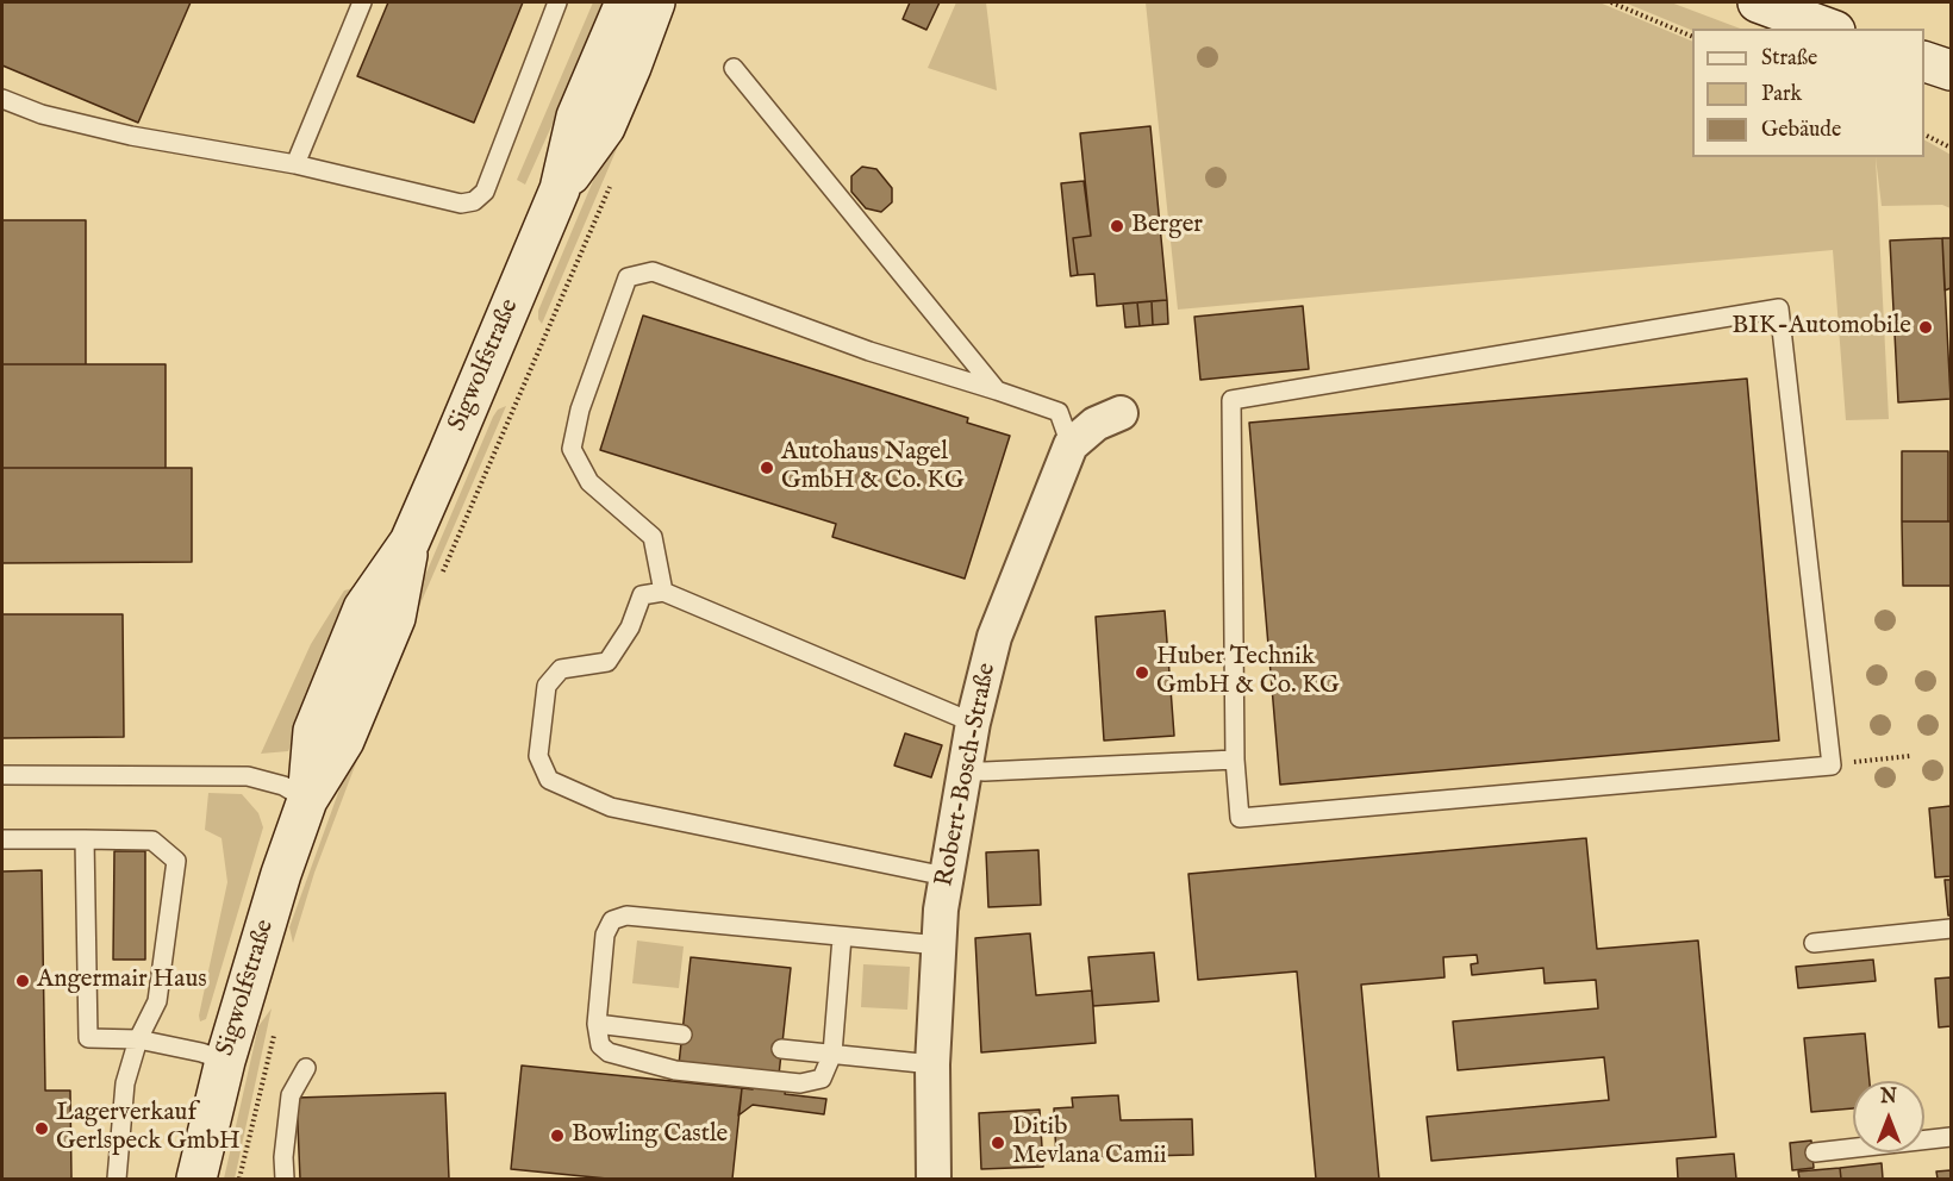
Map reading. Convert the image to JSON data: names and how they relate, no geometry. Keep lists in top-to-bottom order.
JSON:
{
  "streets": {
    "street": ["Sigwolfstraße", "Robert-Bosch-Straße"]
  },
  "places": [
    "Berger",
    "BIK-Automobile",
    "Autohaus Nagel GmbH & Co. KG",
    "Huber Technik GmbH & Co. KG",
    "Angermair Haus",
    "Lagerverkauf Gerlspeck GmbH",
    "Bowling Castle",
    "Ditib Mevlana Camii"
  ],
  "legend": ["Straße", "Park", "Gebäude"],
  "north": "top"
}
